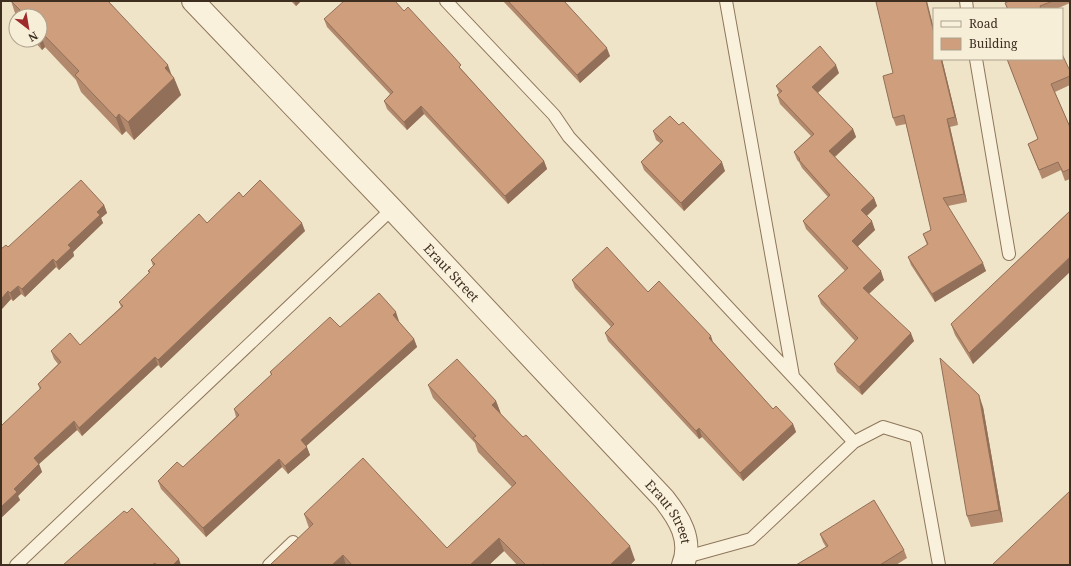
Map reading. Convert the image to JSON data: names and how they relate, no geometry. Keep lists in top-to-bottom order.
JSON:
{
  "streets": {
    "street": ["Eraut Street"]
  },
  "legend": ["Road", "Building"],
  "north": "bottom right"
}
